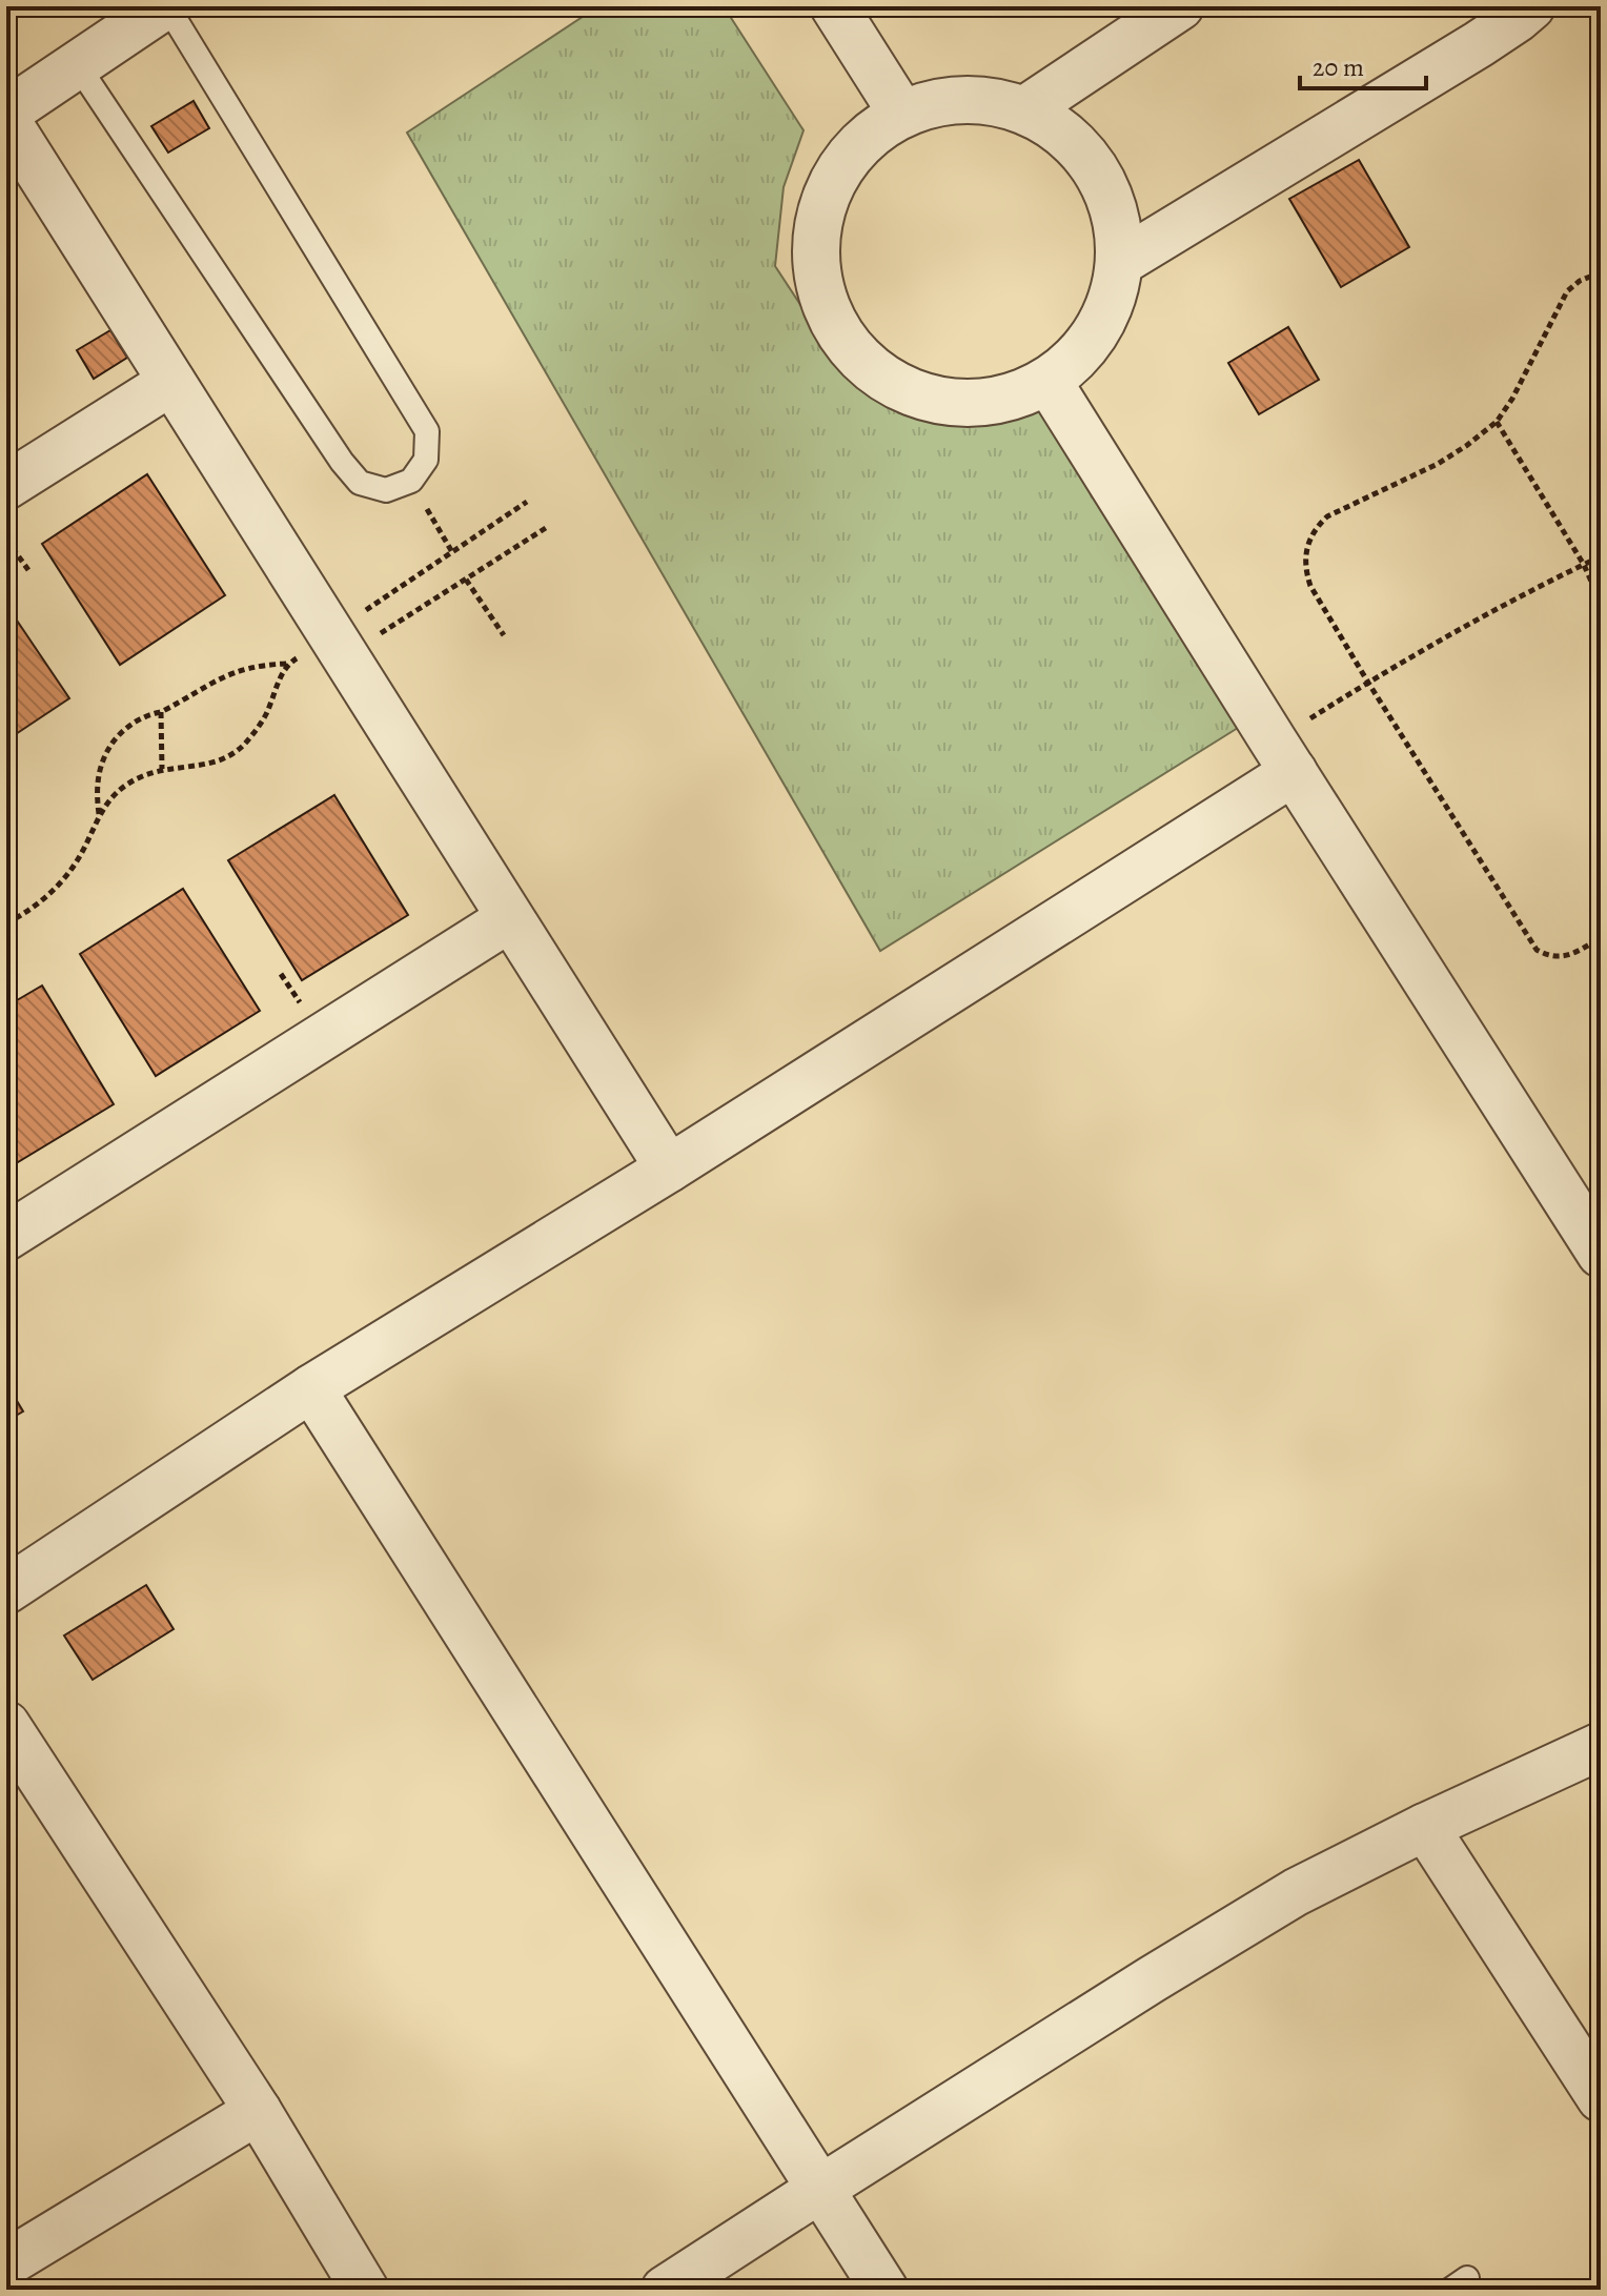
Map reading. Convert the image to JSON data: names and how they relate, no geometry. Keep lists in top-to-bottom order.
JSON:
{
  "scale_bar": "20 m"
}
